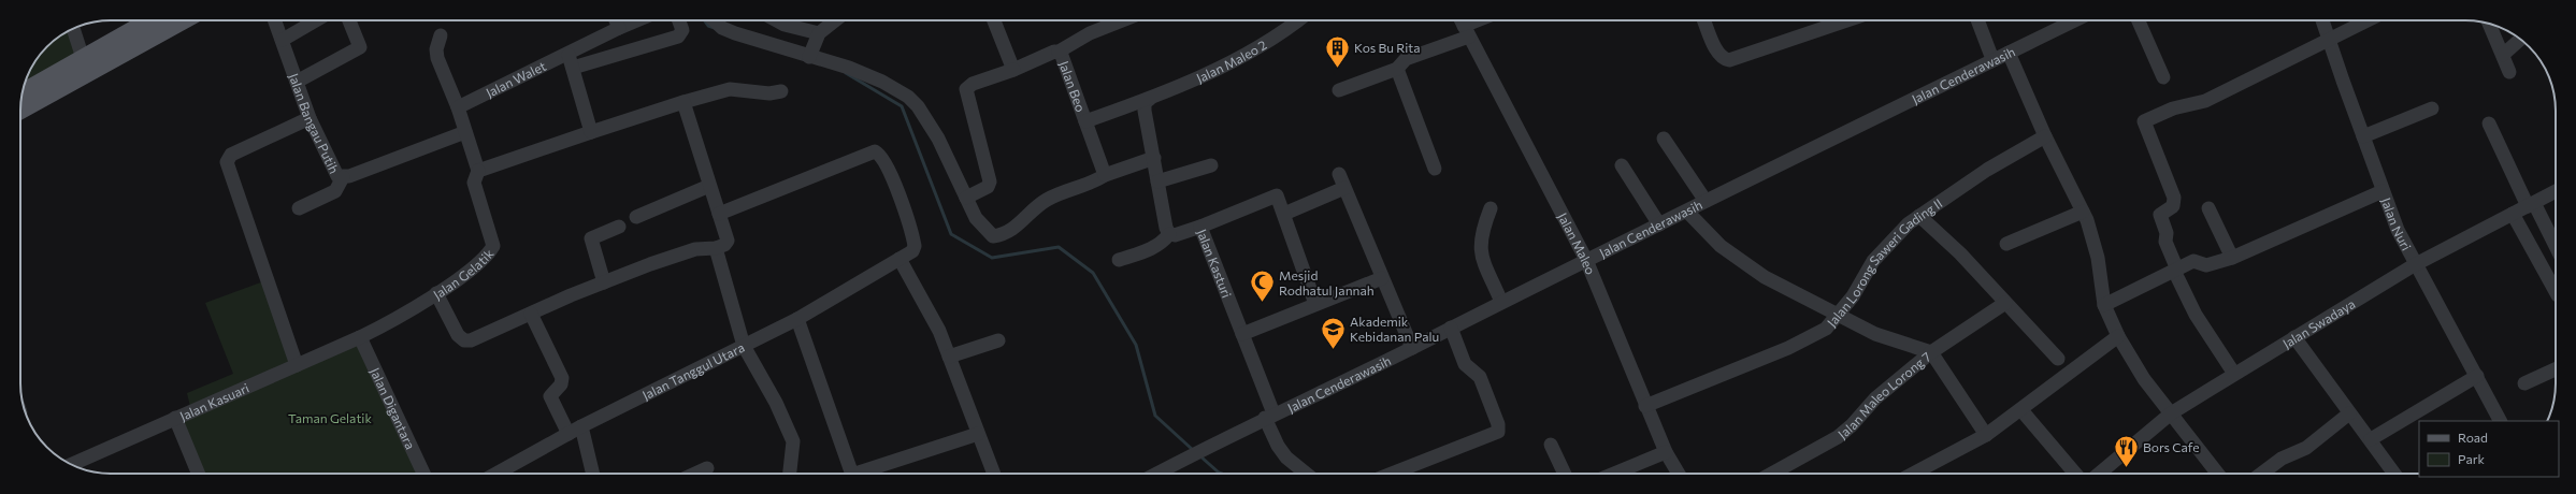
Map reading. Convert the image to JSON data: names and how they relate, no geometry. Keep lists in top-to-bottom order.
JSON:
{
  "streets": {
    "street": [
      "Jalan Maleo 2",
      "Jalan Cenderawasih",
      "Jalan Walet",
      "Jalan Beo",
      "Jalan Bangau Putih",
      "Jalan Nuri",
      "Jalan Maleo",
      "Jalan Lorong Saweri Gading II",
      "Jalan Kasturi",
      "Jalan Gelatik",
      "Jalan Swadaya",
      "Jalan Tanggul Utara",
      "Jalan Maleo Lorong 7",
      "Jalan Kasuari",
      "Jalan Digantara"
    ]
  },
  "crossings": [
    ["Jalan Maleo 2", "Jalan Beo"],
    ["Jalan Cenderawasih", "Jalan Maleo"],
    ["Jalan Cenderawasih", "Jalan Kasturi"],
    ["Jalan Nuri", "Jalan Swadaya"],
    ["Jalan Maleo", "Jalan Lorong Saweri Gading II"],
    ["Jalan Gelatik", "Jalan Kasuari"],
    ["Jalan Gelatik", "Jalan Digantara"],
    ["Jalan Kasuari", "Jalan Digantara"]
  ],
  "parks": ["Taman Gelatik"],
  "places": {
    "building": ["Kos Bu Rita"],
    "mosque": ["Mesjid Rodhatul Jannah"],
    "school or university": ["Akademik Kebidanan Palu"],
    "restaurant": ["Bors Cafe"]
  },
  "legend": ["Road", "Park"]
}
